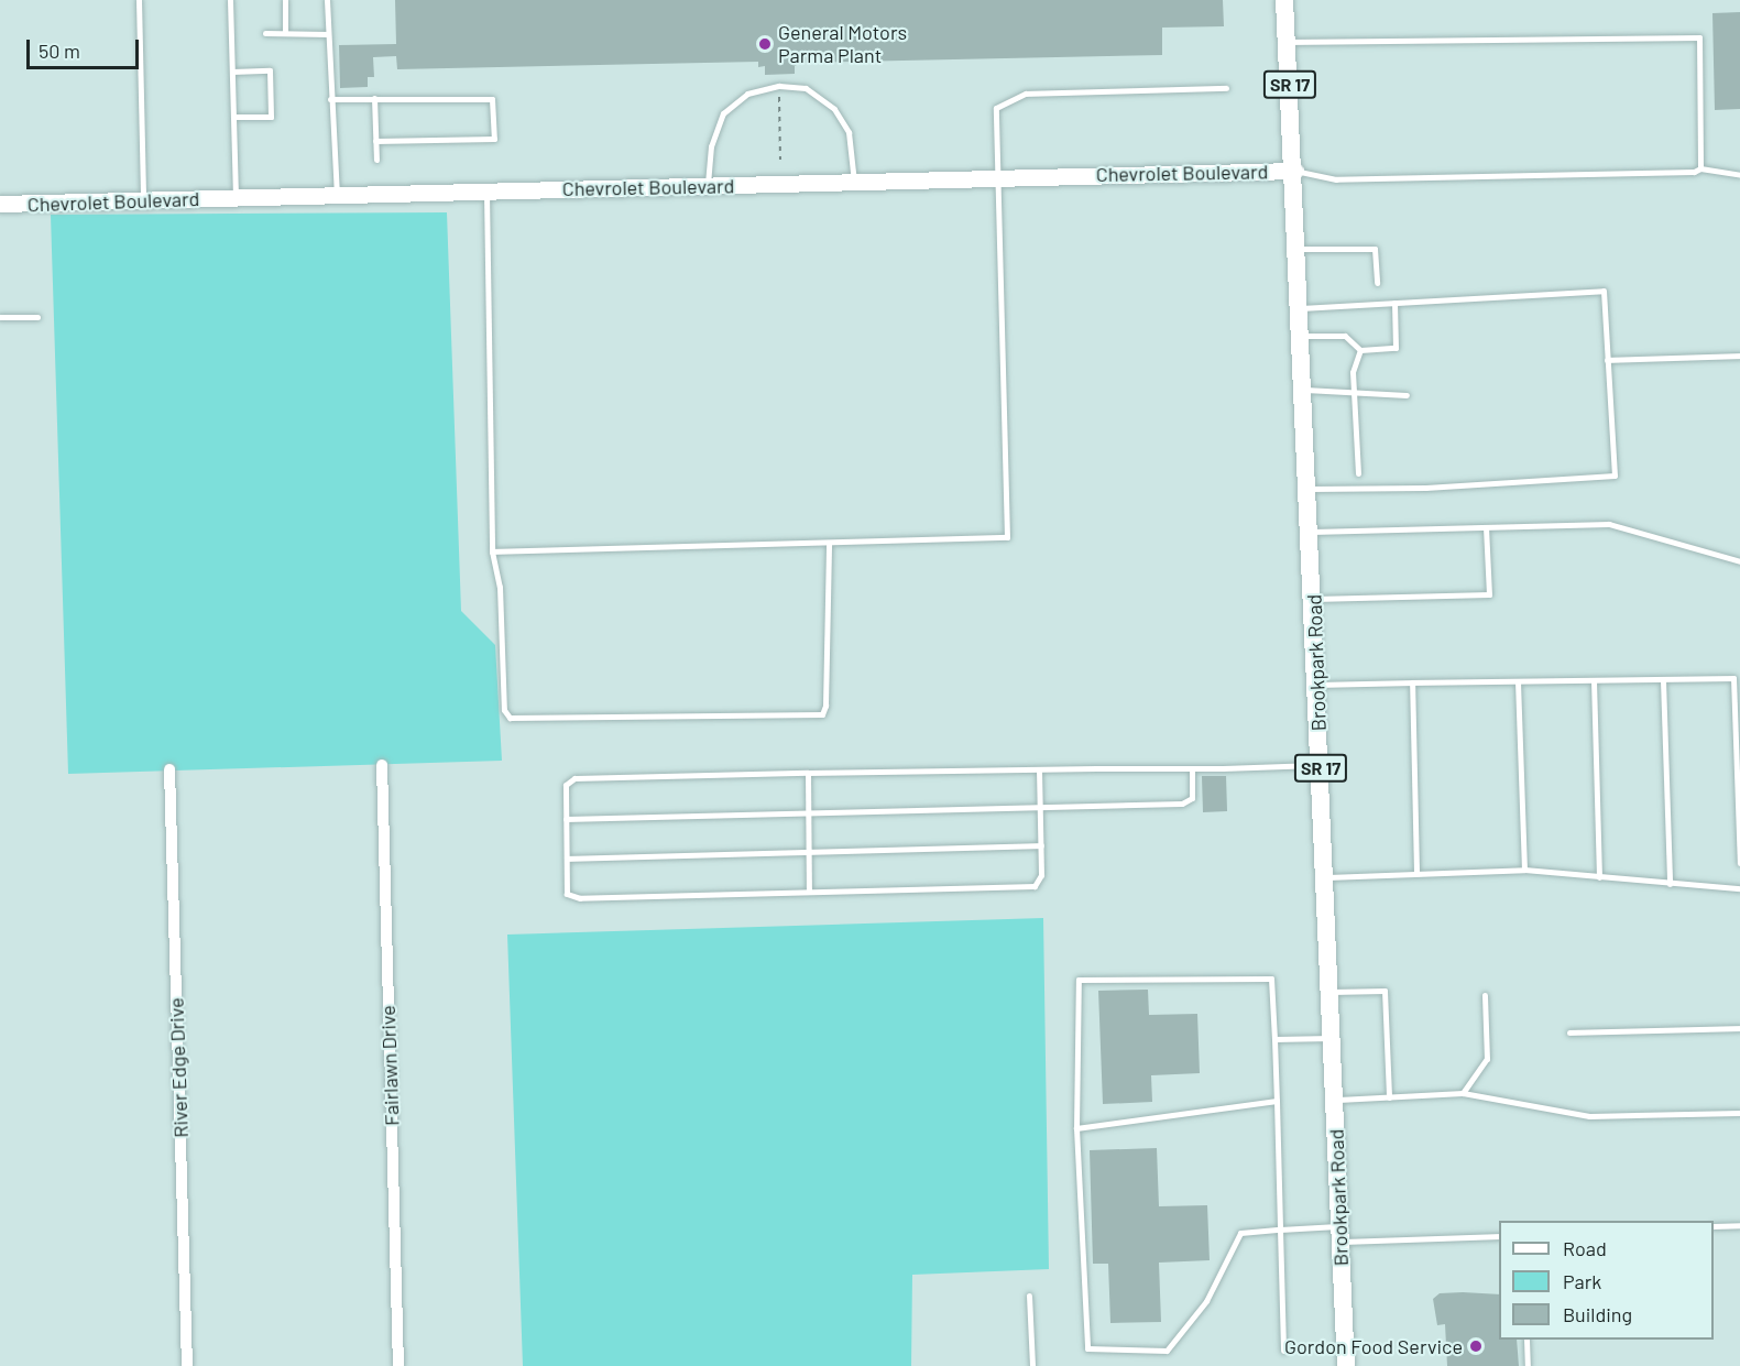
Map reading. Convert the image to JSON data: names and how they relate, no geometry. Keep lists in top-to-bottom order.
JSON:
{
  "streets": {
    "main road": ["SR 17", "Chevrolet Boulevard", "Brookpark Road"],
    "street": ["Fairlawn Drive", "River Edge Drive"]
  },
  "crossings": [
    ["Chevrolet Boulevard", "Brookpark Road"]
  ],
  "places": ["General Motors Parma Plant", "Gordon Food Service"],
  "legend": ["Road", "Park", "Building"],
  "scale_bar": "50 m"
}
